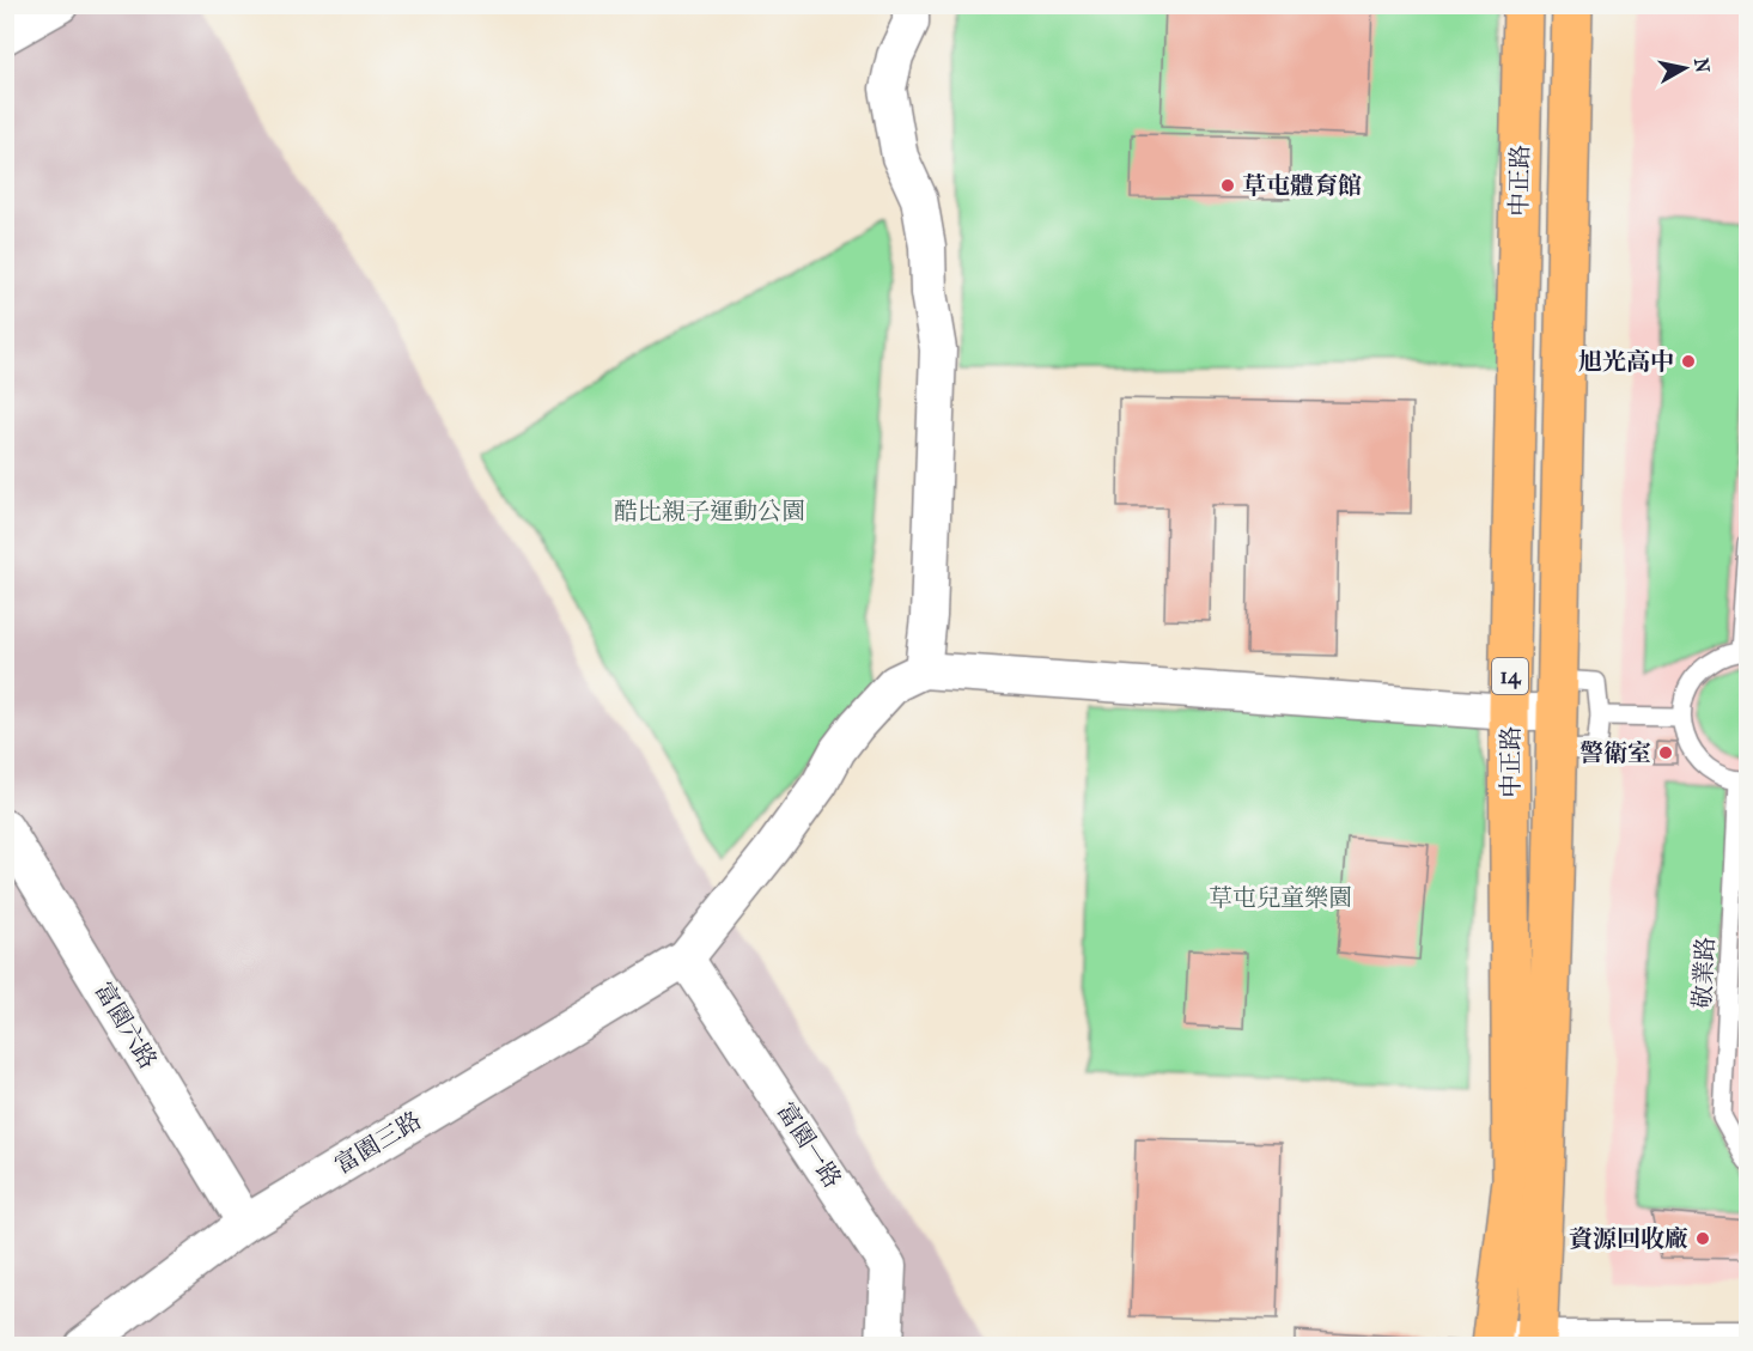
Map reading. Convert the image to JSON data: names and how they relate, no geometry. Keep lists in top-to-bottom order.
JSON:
{
  "streets": {
    "main road": ["中正路", "14"],
    "street": ["富園六路", "富園三路", "富園一路"],
    "lane": ["敬業路"]
  },
  "crossings": [
    ["富園六路", "富園三路"],
    ["富園三路", "富園一路"]
  ],
  "parks": ["酷比親子運動公園", "草屯兒童樂園"],
  "places": [
    "草屯體育館",
    "旭光高中",
    "警衛室",
    "資源回收廠"
  ],
  "north": "right"
}
